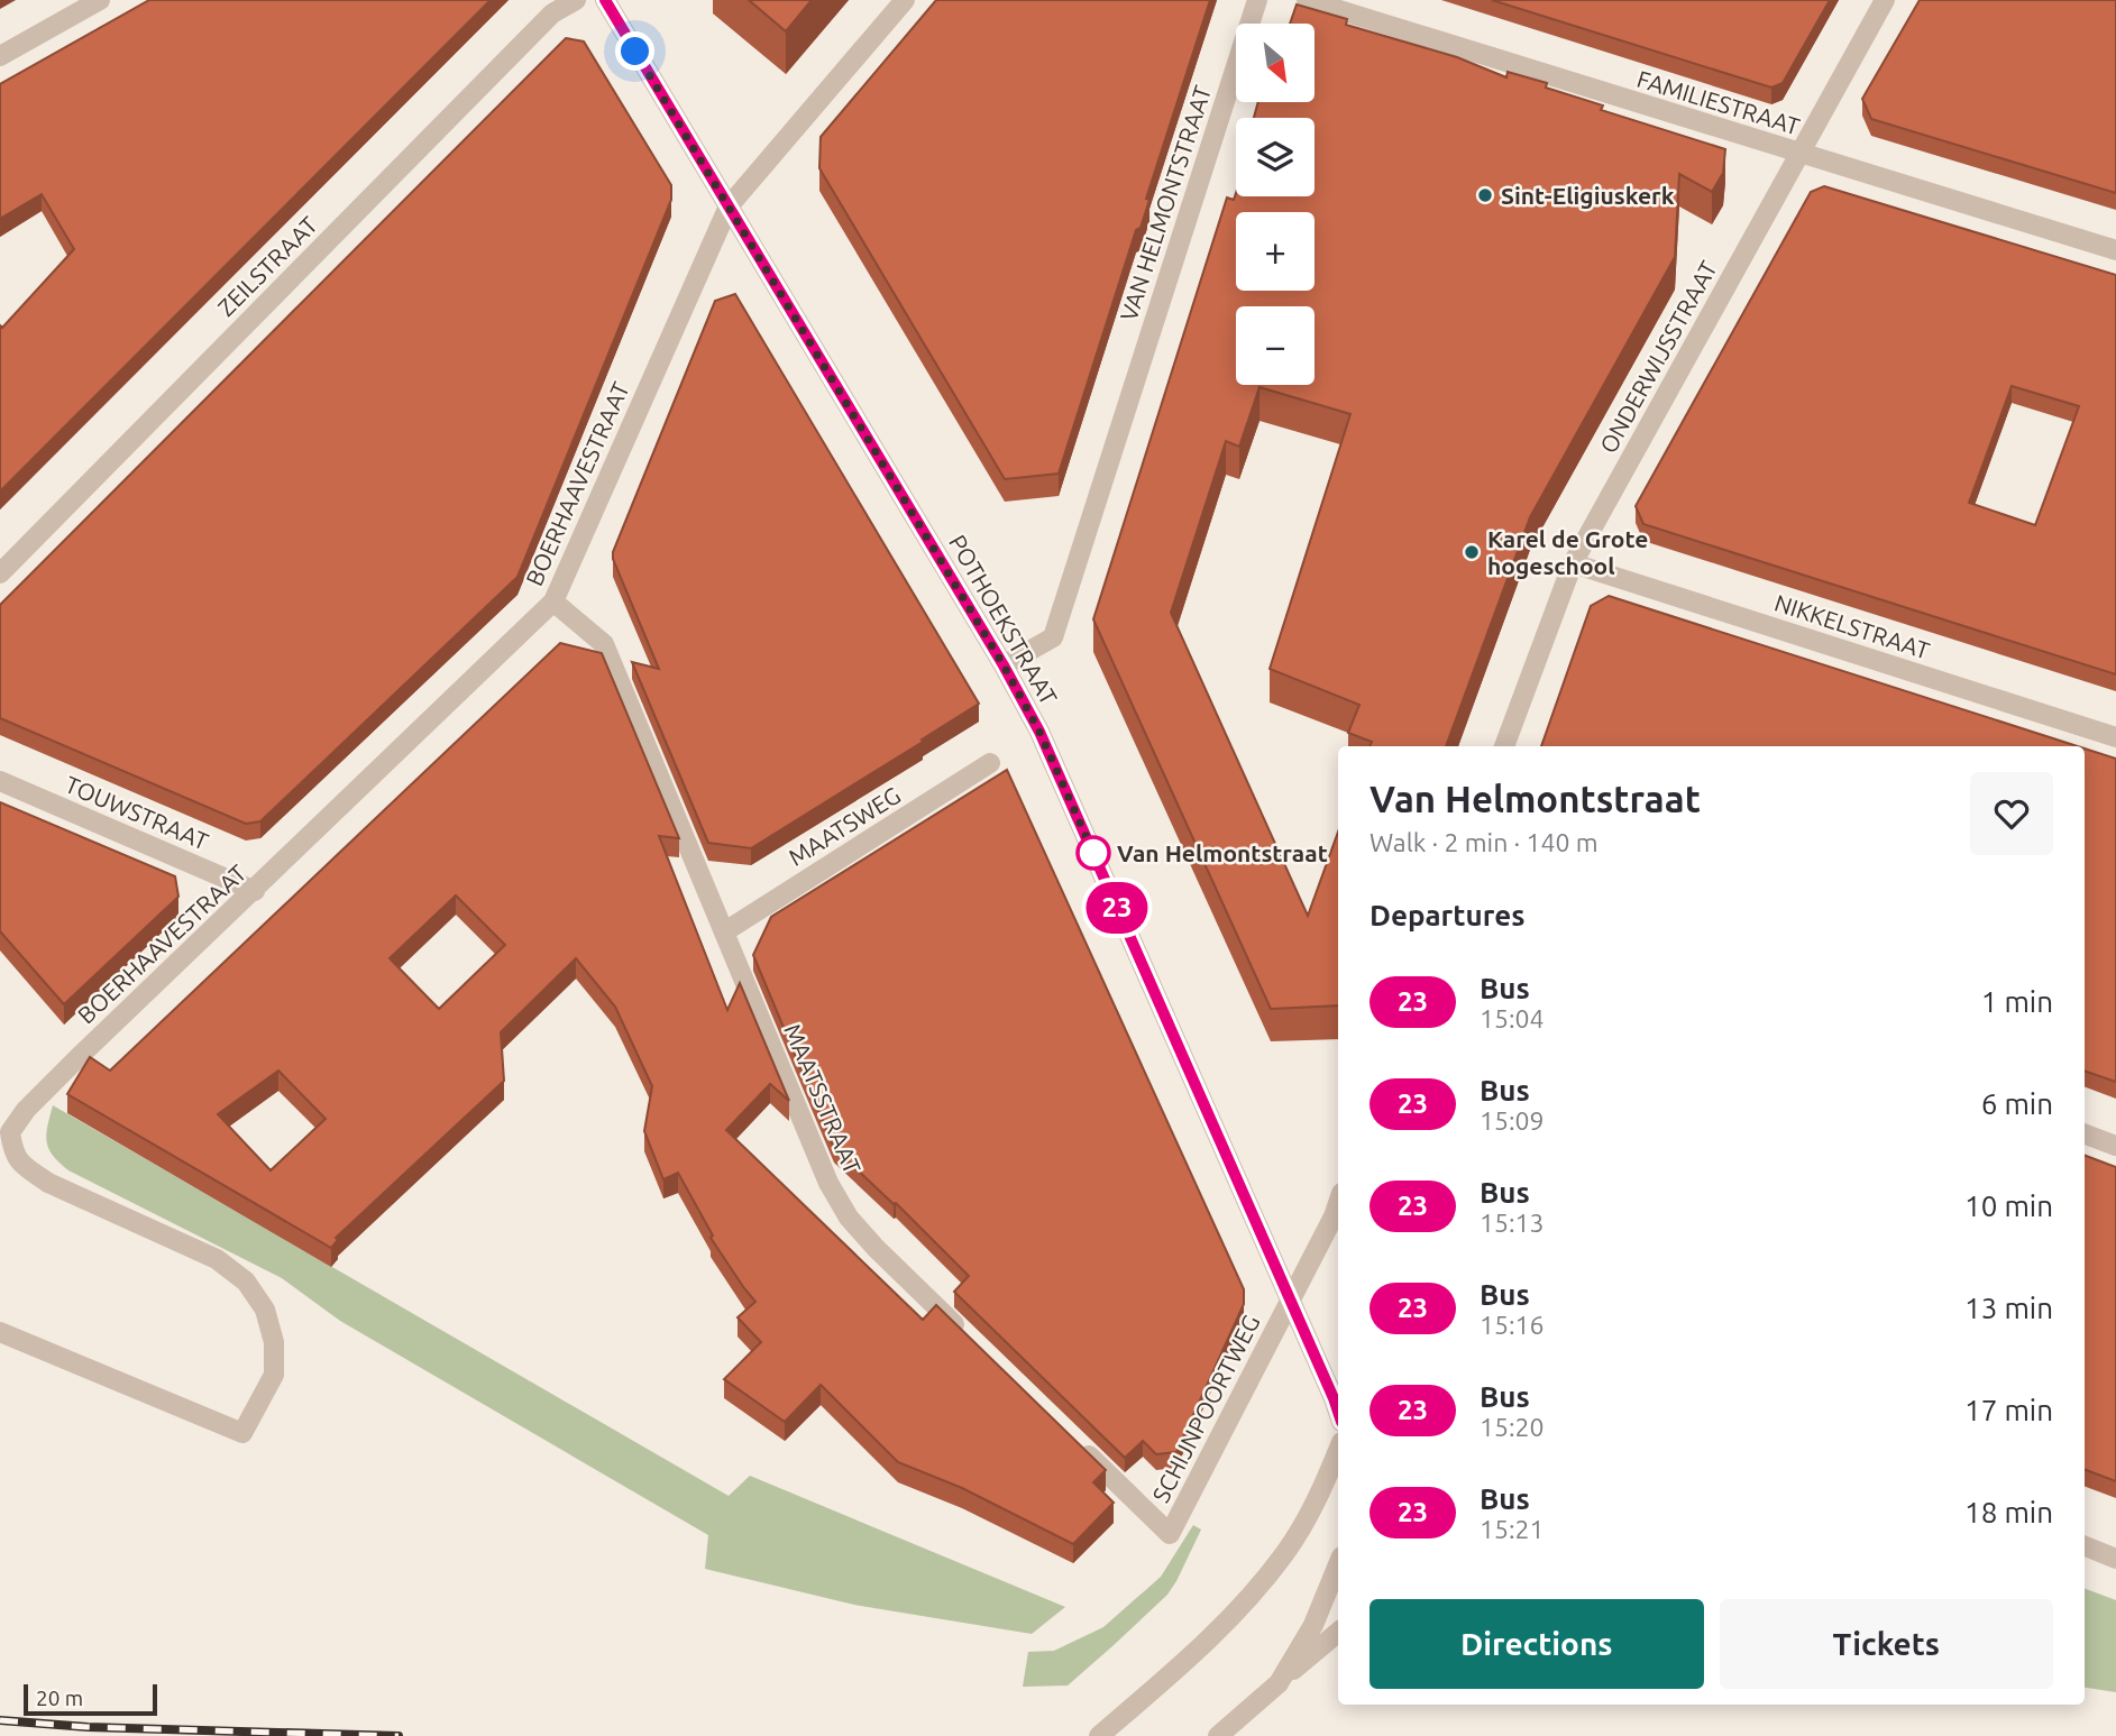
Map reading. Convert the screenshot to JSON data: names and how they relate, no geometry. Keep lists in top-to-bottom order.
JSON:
{
  "streets": {
    "street": [
      "FAMILIESTRAAT",
      "VAN HELMONTSTRAAT",
      "ZEILSTRAAT",
      "ONDERWIJSSTRAAT",
      "BOERHAAVESTRAAT",
      "POTHOEKSTRAAT",
      "NIKKELSTRAAT",
      "TOUWSTRAAT",
      "MAATSWEG",
      "MAATSSTRAAT",
      "SCHIJNPOORTWEG"
    ]
  },
  "crossings": [
    ["FAMILIESTRAAT", "ONDERWIJSSTRAAT"],
    ["VAN HELMONTSTRAAT", "POTHOEKSTRAAT"],
    ["ONDERWIJSSTRAAT", "NIKKELSTRAAT"],
    ["BOERHAAVESTRAAT", "POTHOEKSTRAAT"],
    ["BOERHAAVESTRAAT", "TOUWSTRAAT"],
    ["BOERHAAVESTRAAT", "MAATSSTRAAT"],
    ["POTHOEKSTRAAT", "SCHIJNPOORTWEG"],
    ["MAATSWEG", "MAATSSTRAAT"]
  ],
  "places": ["Sint-Eligiuskerk", "Karel de Grote hogeschool", "Van Helmontstraat"],
  "lines": ["bus line 23"],
  "scale_bar": "20 m",
  "north": "bottom right",
  "page": {
    "on_map": "23",
    "map_buttons": ["+", "−"],
    "heading": [
      ["Van Helmontstraat", "Walk · 2 min · 140 m"],
      "Departures"
    ],
    "list": [
      {
        "mark": "23",
        "name": "Bus",
        "note": "15:04",
        "value": "1 min"
      },
      {
        "mark": "23",
        "name": "Bus",
        "note": "15:09",
        "value": "6 min"
      },
      {
        "mark": "23",
        "name": "Bus",
        "note": "15:13",
        "value": "10 min"
      },
      {
        "mark": "23",
        "name": "Bus",
        "note": "15:16",
        "value": "13 min"
      },
      {
        "mark": "23",
        "name": "Bus",
        "note": "15:20",
        "value": "17 min"
      },
      {
        "mark": "23",
        "name": "Bus",
        "note": "15:21",
        "value": "18 min"
      }
    ],
    "buttons": ["Directions", "Tickets"],
    "scale": "20 m"
  }
}
